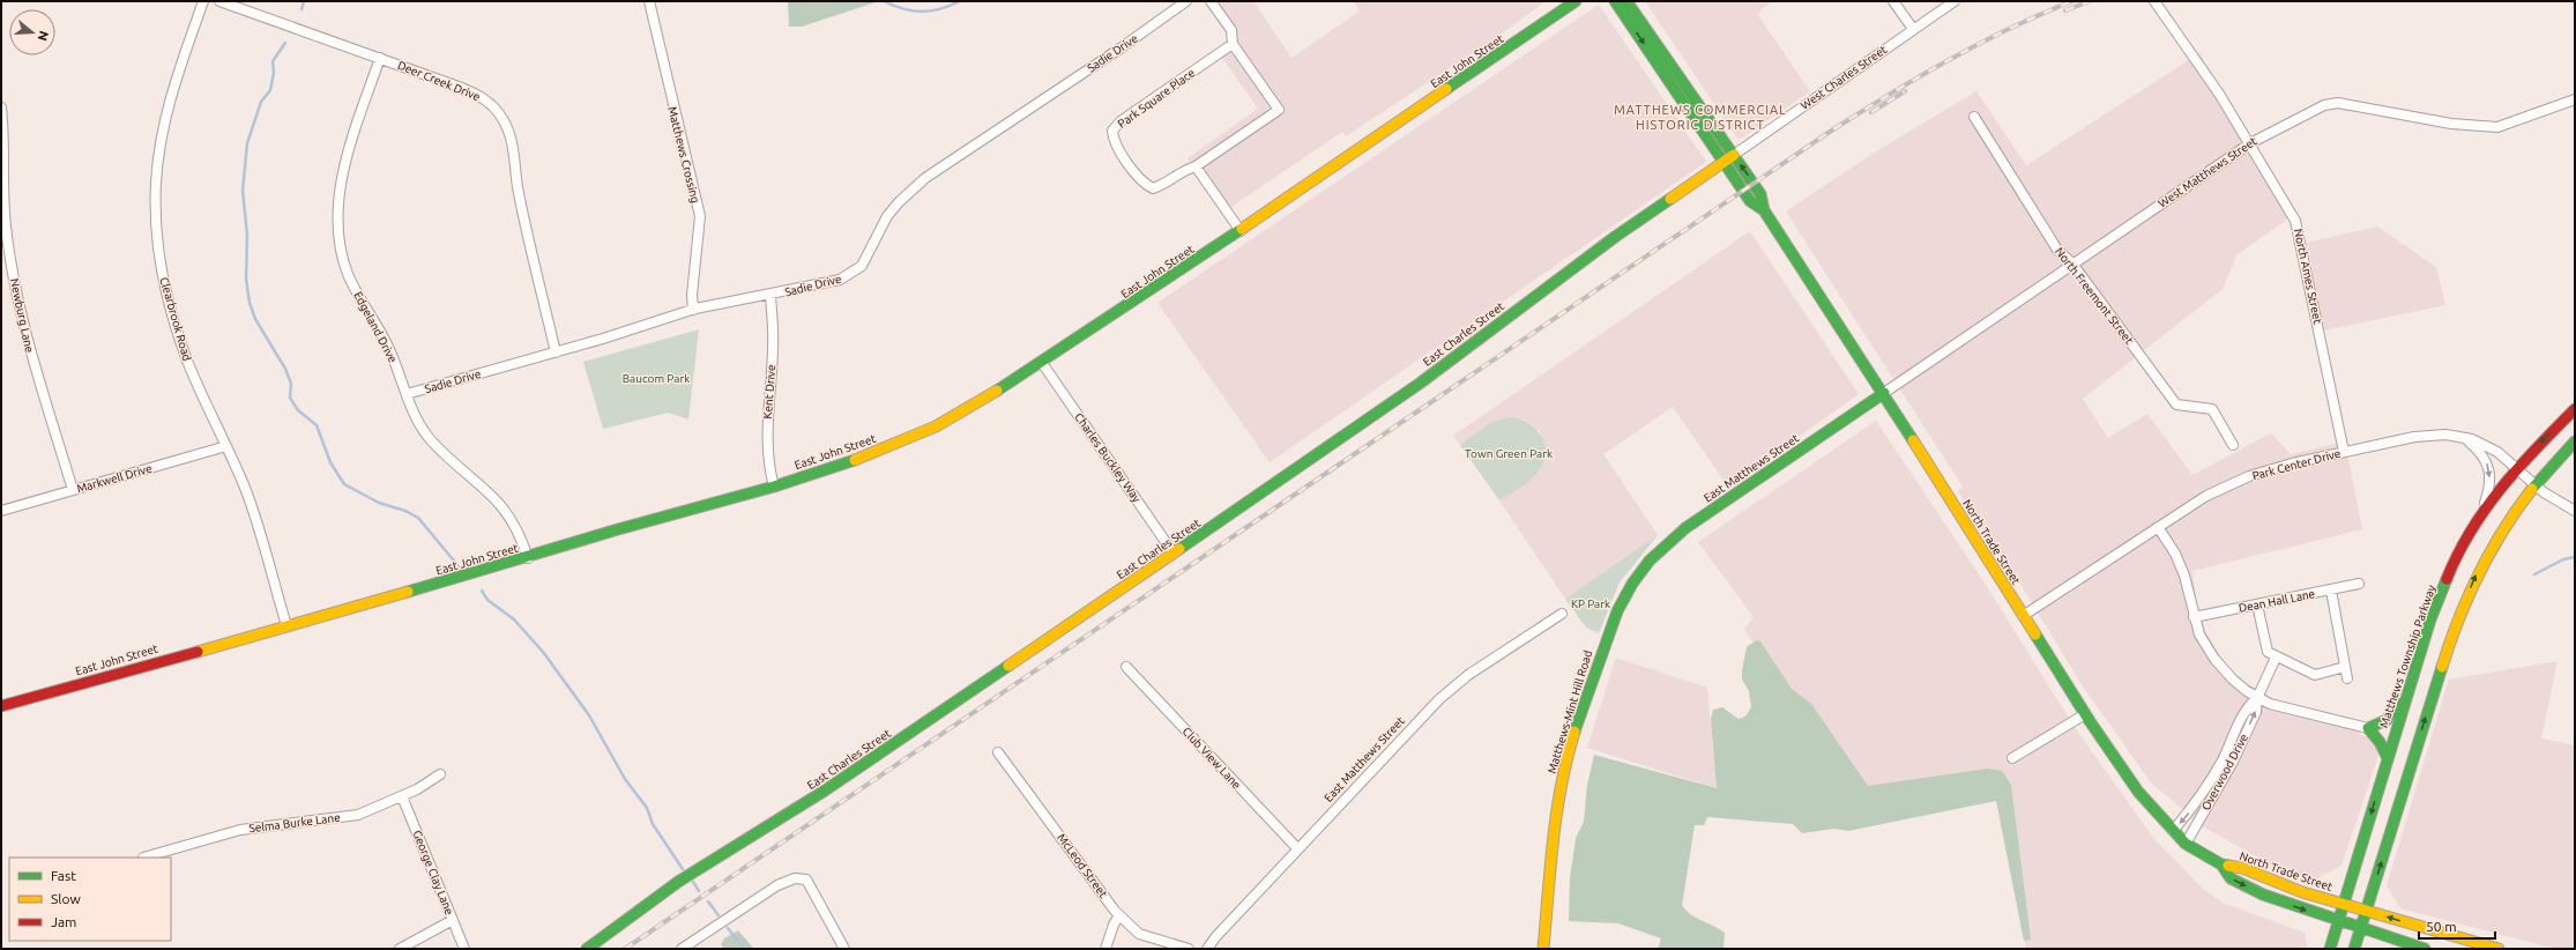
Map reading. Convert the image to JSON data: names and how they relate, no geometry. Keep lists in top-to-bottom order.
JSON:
{
  "streets": {
    "main road": [
      "East John Street",
      "East Charles Street",
      "East Matthews Street",
      "North Trade Street",
      "Matthews Township Parkway",
      "Matthews-Mint Hill Road"
    ],
    "street": [
      "Sadie Drive",
      "West Charles Street",
      "Deer Creek Drive",
      "Park Square Place",
      "Matthews Crossing",
      "West Matthews Street",
      "North Ames Street",
      "North Freemont Street",
      "Newburg Lane",
      "Clearbrook Road",
      "Edgeland Drive",
      "Kent Drive",
      "Charles Buckley Way",
      "Park Center Drive",
      "Markwell Drive",
      "Dean Hall Lane",
      "Club View Lane",
      "Overwood Drive",
      "Selma Burke Lane",
      "McLeod Street",
      "George Clay Lane"
    ]
  },
  "crossings": [
    ["Sadie Drive", "Deer Creek Drive"],
    ["Sadie Drive", "Matthews Crossing"],
    ["Sadie Drive", "Edgeland Drive"],
    ["Sadie Drive", "Kent Drive"],
    ["East John Street", "Clearbrook Road"],
    ["East John Street", "Edgeland Drive"],
    ["East John Street", "Kent Drive"],
    ["East John Street", "Charles Buckley Way"],
    ["West Charles Street", "East Charles Street"],
    ["West Charles Street", "North Trade Street"],
    ["Deer Creek Drive", "Edgeland Drive"],
    ["West Matthews Street", "North Ames Street"],
    ["West Matthews Street", "North Freemont Street"],
    ["West Matthews Street", "East Matthews Street"],
    ["West Matthews Street", "North Trade Street"],
    ["North Ames Street", "Park Center Drive"],
    ["Newburg Lane", "Markwell Drive"],
    ["Clearbrook Road", "Markwell Drive"],
    ["East Charles Street", "Charles Buckley Way"],
    ["East Charles Street", "North Trade Street"],
    ["Park Center Drive", "North Trade Street"],
    ["Park Center Drive", "Matthews Township Parkway"],
    ["East Matthews Street", "North Trade Street"],
    ["East Matthews Street", "Matthews-Mint Hill Road"],
    ["East Matthews Street", "Club View Lane"],
    ["North Trade Street", "Matthews Township Parkway"],
    ["North Trade Street", "Overwood Drive"],
    ["Selma Burke Lane", "George Clay Lane"]
  ],
  "districts": ["MATTHEWS COMMERCIAL HISTORIC DISTRICT"],
  "parks": ["Baucom Park", "Town Green Park", "KP Park"],
  "legend": ["Fast", "Slow", "Jam"],
  "scale_bar": "50 m",
  "north": "right"
}
